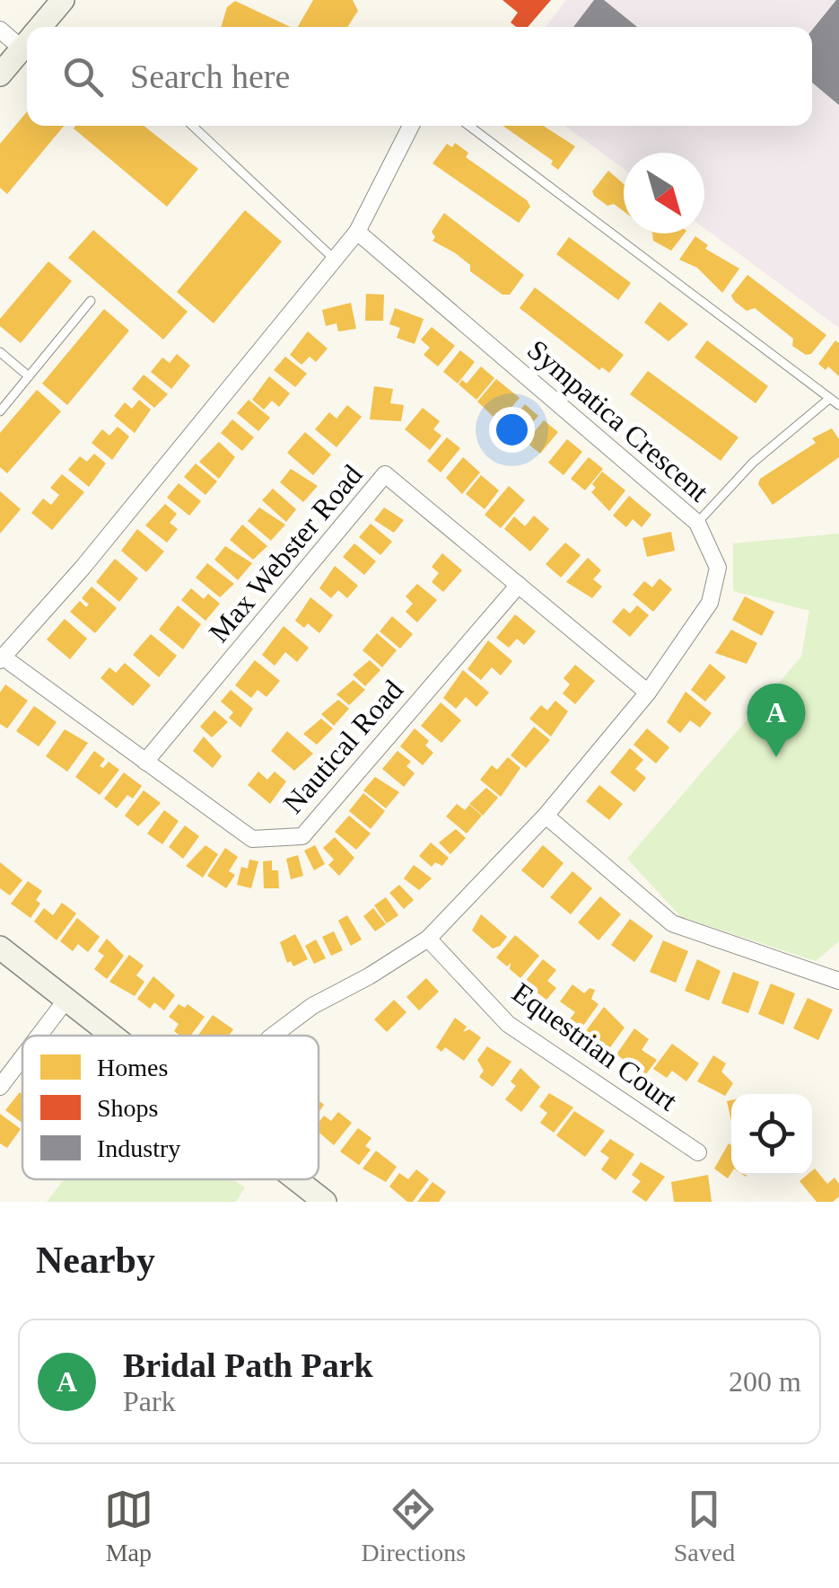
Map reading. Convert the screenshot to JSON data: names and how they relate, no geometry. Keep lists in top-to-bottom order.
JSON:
{
  "streets": {
    "street": [
      "Sympatica Crescent",
      "Max Webster Road",
      "Nautical Road",
      "Equestrian Court"
    ]
  },
  "crossings": [
    ["Sympatica Crescent", "Max Webster Road"],
    ["Sympatica Crescent", "Equestrian Court"],
    ["Max Webster Road", "Nautical Road"]
  ],
  "legend": ["Homes", "Shops", "Industry"],
  "north": "bottom right",
  "page": {
    "search": "Search here",
    "pins": "A",
    "heading": "Nearby",
    "list": [
      {
        "mark": "A",
        "name": "Bridal Path Park",
        "note": "Park",
        "value": "200 m"
      }
    ],
    "nav": ["Map", "Directions", "Saved"]
  }
}
